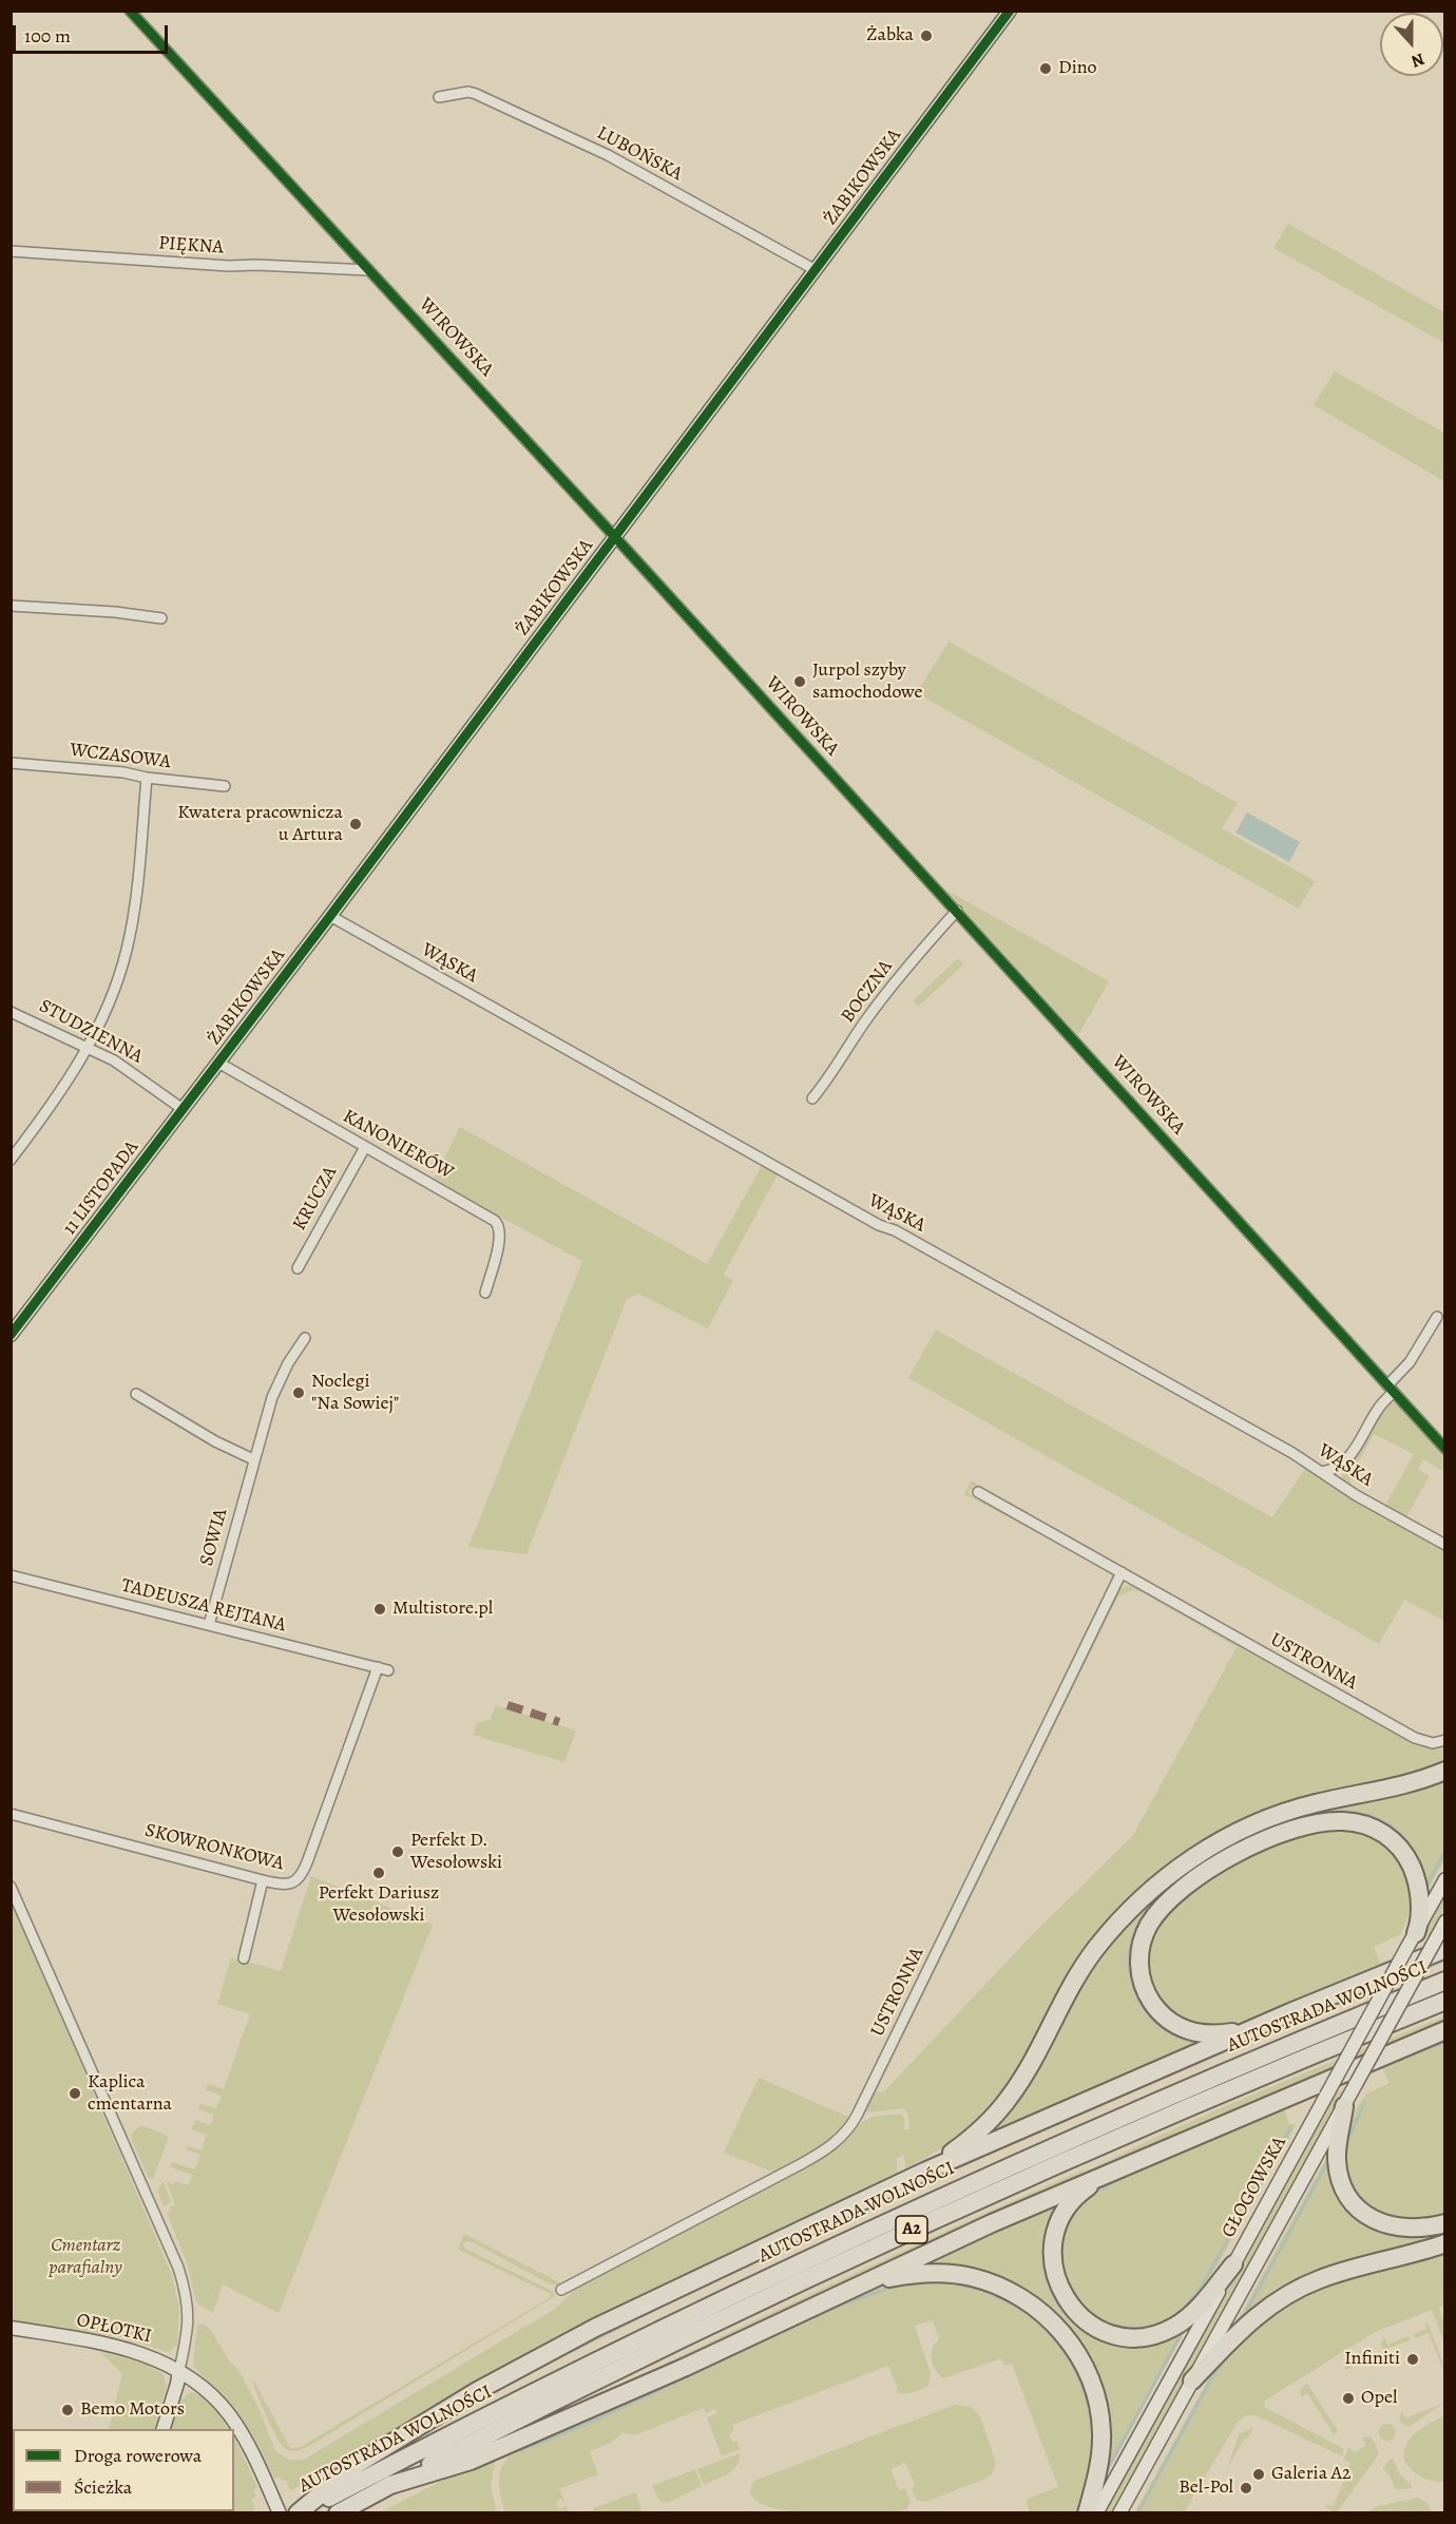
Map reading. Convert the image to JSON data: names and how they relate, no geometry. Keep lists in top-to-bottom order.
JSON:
{
  "streets": {
    "highway": ["AUTOSTRADA WOLNOŚCI", "A2"],
    "street": [
      "LUBOŃSKA",
      "ŻABIKOWSKA",
      "PIĘKNA",
      "WIROWSKA",
      "WCZASOWA",
      "WĄSKA",
      "BOCZNA",
      "STUDZIENNA",
      "KANONIERÓW",
      "11 LISTOPADA",
      "KRUCZA",
      "SOWIA",
      "TADEUSZA REJTANA",
      "USTRONNA",
      "SKOWRONKOWA",
      "GŁOGOWSKA",
      "OPŁOTKI"
    ]
  },
  "crossings": [
    ["LUBOŃSKA", "ŻABIKOWSKA"],
    ["ŻABIKOWSKA", "WIROWSKA"],
    ["ŻABIKOWSKA", "WĄSKA"],
    ["ŻABIKOWSKA", "KANONIERÓW"],
    ["ŻABIKOWSKA", "11 LISTOPADA"],
    ["PIĘKNA", "WIROWSKA"],
    ["WIROWSKA", "BOCZNA"],
    ["STUDZIENNA", "11 LISTOPADA"],
    ["KANONIERÓW", "11 LISTOPADA"],
    ["KANONIERÓW", "KRUCZA"],
    ["SOWIA", "TADEUSZA REJTANA"],
    ["TADEUSZA REJTANA", "SKOWRONKOWA"],
    ["AUTOSTRADA WOLNOŚCI", "A2"]
  ],
  "parks": ["Cmentarz parafialny"],
  "places": [
    "Żabka",
    "Dino",
    "Jurpol szyby samochodowe",
    "Kwatera pracownicza u Artura",
    "Noclegi \"Na Sowiej\"",
    "Multistore.pl",
    "Perfekt D. Wesołowski",
    "Perfekt Dariusz Wesołowski",
    "Kaplica cmentarna",
    "Infiniti",
    "Opel",
    "Bemo Motors",
    "Galeria A2",
    "Bel-Pol"
  ],
  "legend": ["Droga rowerowa", "Ścieżka"],
  "scale_bar": "100 m",
  "north": "bottom"
}
